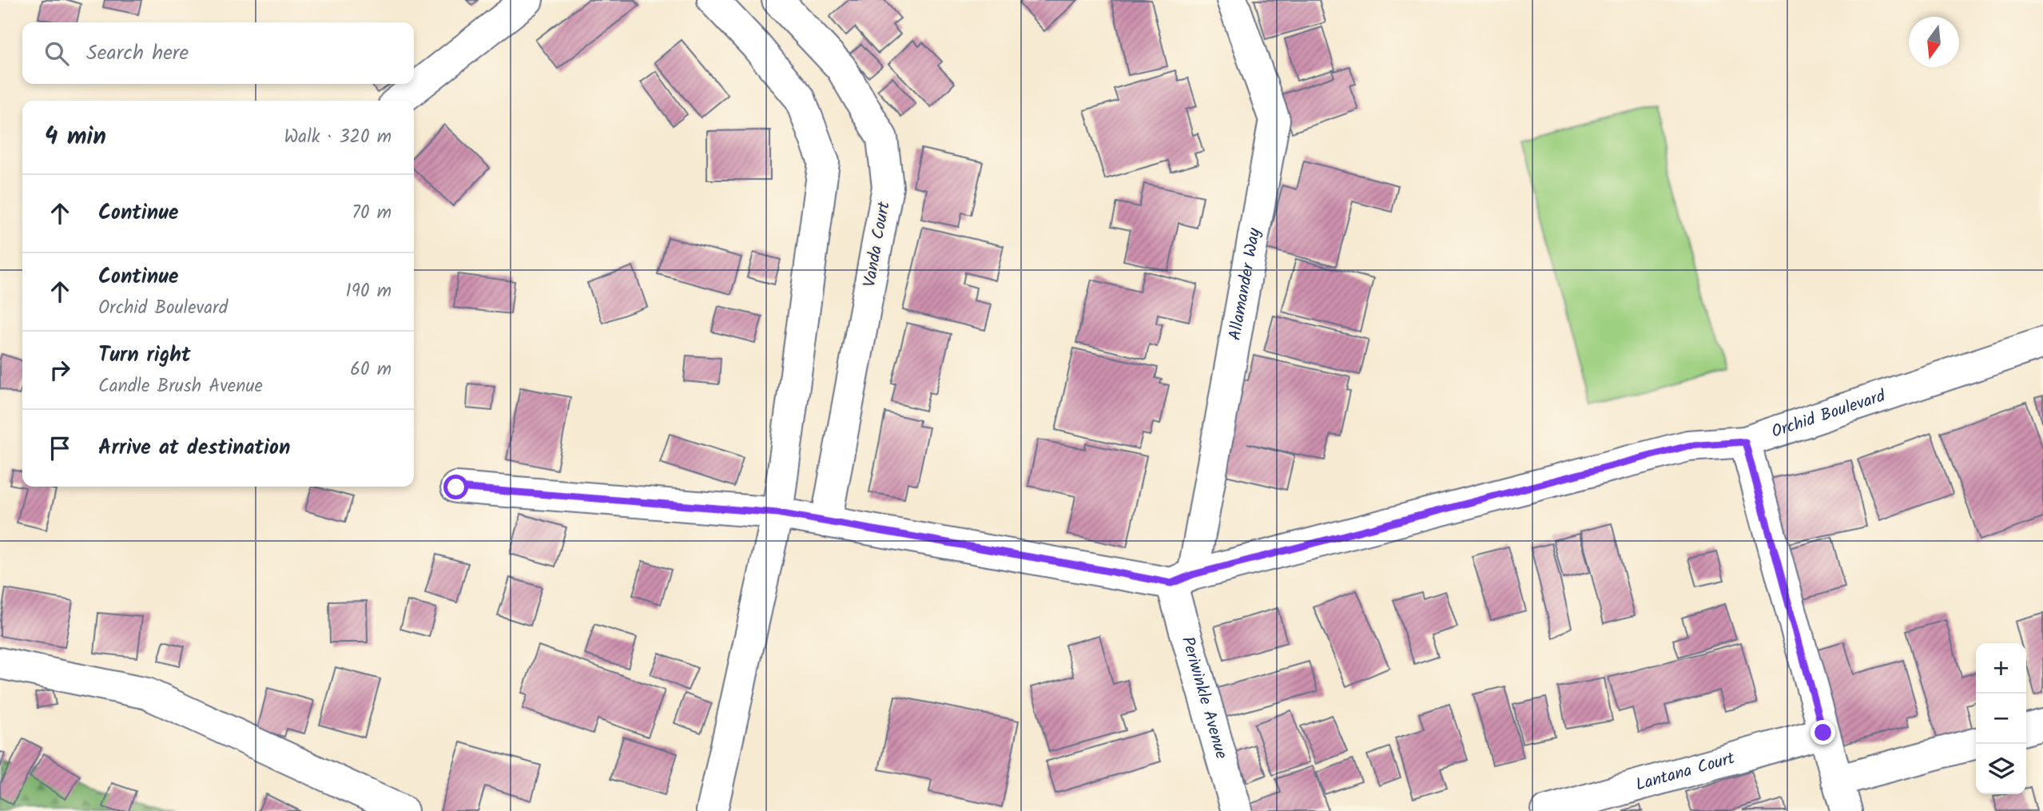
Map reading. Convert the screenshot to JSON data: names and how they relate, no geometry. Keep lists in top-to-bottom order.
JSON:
{
  "streets": {
    "street": [
      "Vanda Court",
      "Allamander Way",
      "Orchid Boulevard",
      "Periwinkle Avenue",
      "Lantana Court"
    ]
  },
  "crossings": [
    ["Vanda Court", "Orchid Boulevard"],
    ["Allamander Way", "Orchid Boulevard"],
    ["Allamander Way", "Periwinkle Avenue"],
    ["Orchid Boulevard", "Periwinkle Avenue"]
  ],
  "north": "bottom",
  "page": {
    "search": "Search here",
    "heading": ["4 min", "Walk · 320 m"],
    "list": [
      ["Continue", "70 m"],
      ["Continue", "Orchid Boulevard", "190 m"],
      ["Turn right", "Candle Brush Avenue", "60 m"],
      "Arrive at destination"
    ],
    "map_buttons": ["+", "−"]
  }
}
